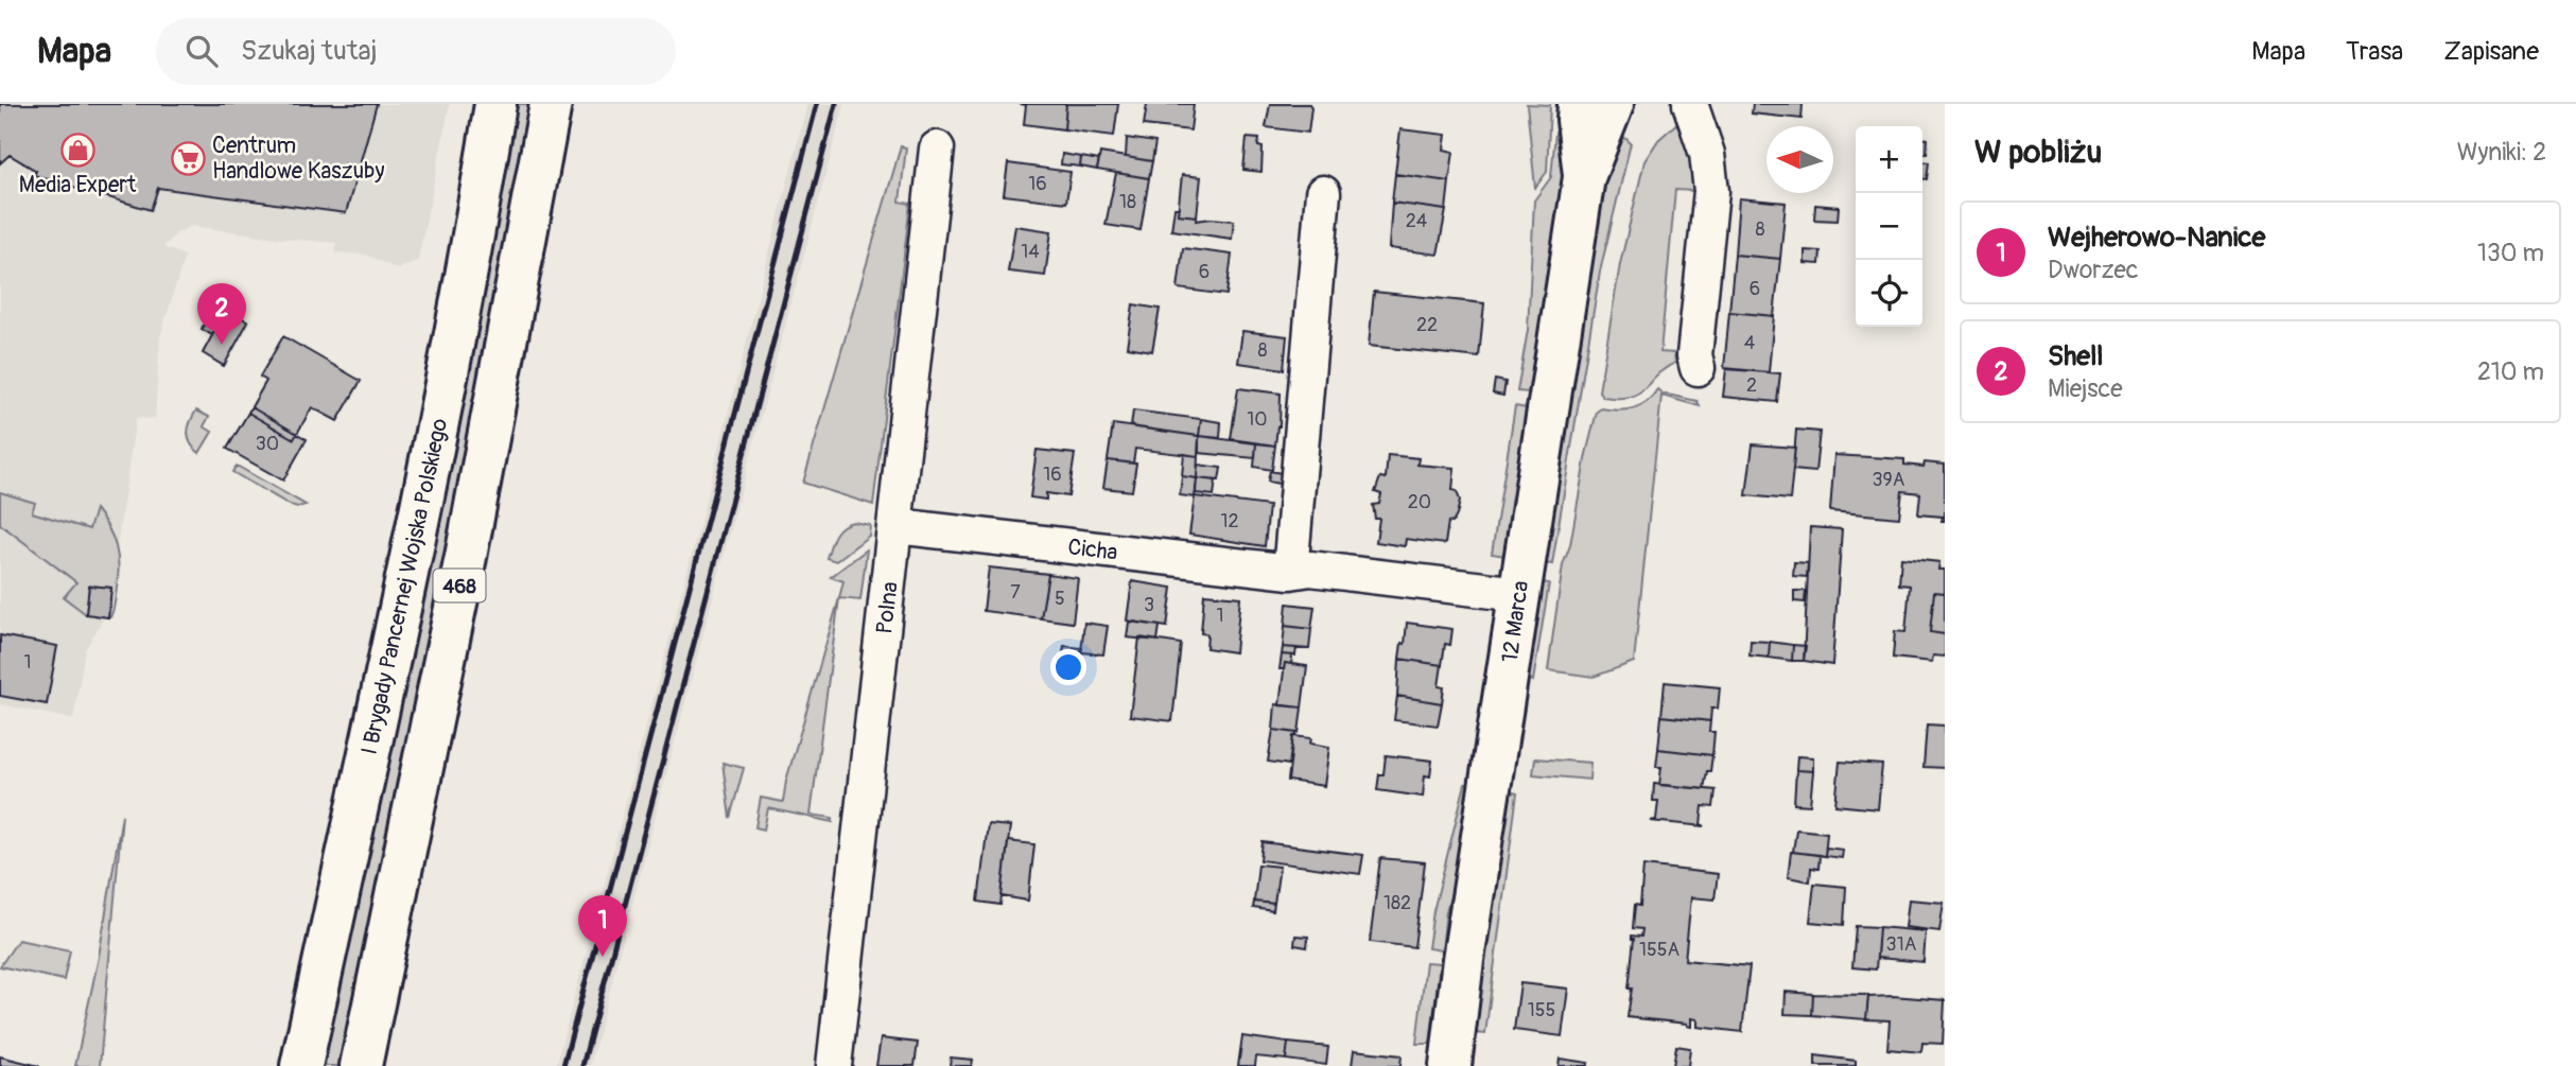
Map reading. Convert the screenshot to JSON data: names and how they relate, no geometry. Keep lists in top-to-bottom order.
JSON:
{
  "streets": {
    "main road": ["468", "I Brygady Pancernej Wojska Polskiego", "12 Marca"],
    "street": ["Cicha", "Polna"]
  },
  "crossings": [
    ["Cicha", "Polna"],
    ["Cicha", "12 Marca"]
  ],
  "places": {
    "shop": ["Media Expert"],
    "supermarket": ["Centrum Handlowe Kaszuby"]
  },
  "house_numbers": [
    "16",
    "18",
    "24",
    "8",
    "14",
    "6",
    "6",
    "22",
    "4",
    "8",
    "2",
    "10",
    "30",
    "16",
    "39A",
    "20",
    "12",
    "7",
    "5",
    "3",
    "1",
    "1",
    "182",
    "31A",
    "155A",
    "155"
  ],
  "north": "left",
  "page": {
    "header": "Mapa",
    "search": "Szukaj tutaj",
    "nav": ["Mapa", "Trasa", "Zapisane"],
    "heading": ["W pobliżu", "Wyniki: 2"],
    "map_buttons": ["+", "−"],
    "list": [
      {
        "mark": "1",
        "name": "Wejherowo-Nanice",
        "note": "Dworzec",
        "value": "130 m"
      },
      {
        "mark": "2",
        "name": "Shell",
        "note": "Miejsce",
        "value": "210 m"
      }
    ],
    "pins": ["2", "1"]
  }
}
